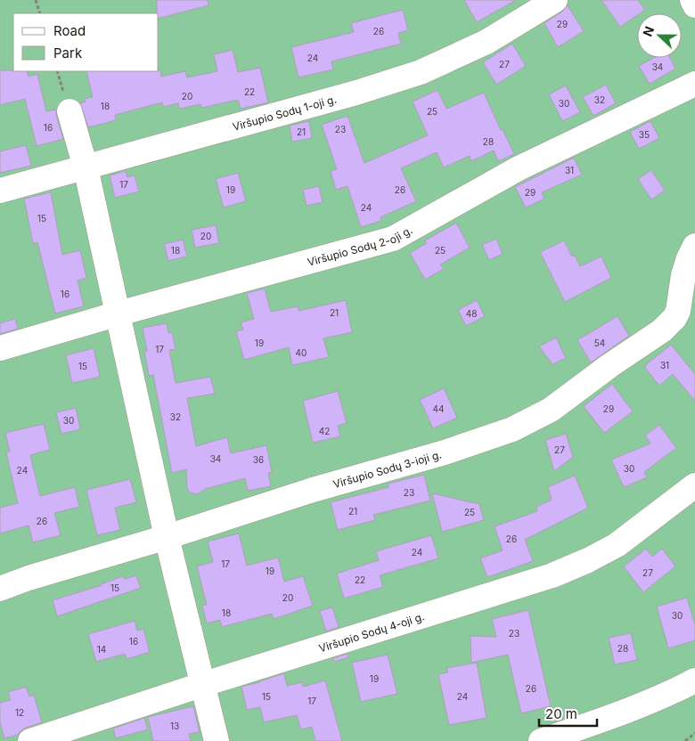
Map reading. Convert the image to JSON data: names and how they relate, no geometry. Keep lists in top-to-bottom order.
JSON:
{
  "streets": {
    "street": [
      "Viršupio Sodų 1-oji g.",
      "Viršupio Sodų 2-oji g.",
      "Viršupio Sodų 3-ioji g.",
      "Viršupio Sodų 4-oji g."
    ]
  },
  "house_numbers": [
    "29",
    "26",
    "24",
    "27",
    "34",
    "22",
    "20",
    "32",
    "30",
    "18",
    "25",
    "16",
    "23",
    "21",
    "35",
    "28",
    "31",
    "17",
    "19",
    "26",
    "29",
    "24",
    "15",
    "20",
    "18",
    "25",
    "16",
    "21",
    "48",
    "19",
    "54",
    "17",
    "40",
    "31",
    "15",
    "44",
    "29",
    "32",
    "30",
    "42",
    "27",
    "34",
    "36",
    "30",
    "24",
    "23",
    "21",
    "25",
    "26",
    "26",
    "24",
    "17",
    "19",
    "27",
    "22",
    "15",
    "20",
    "18",
    "30",
    "23",
    "16",
    "28",
    "14",
    "19",
    "26",
    "15",
    "24",
    "17",
    "12",
    "13"
  ],
  "legend": ["Road", "Park"],
  "scale_bar": "20 m",
  "north": "left"
}
